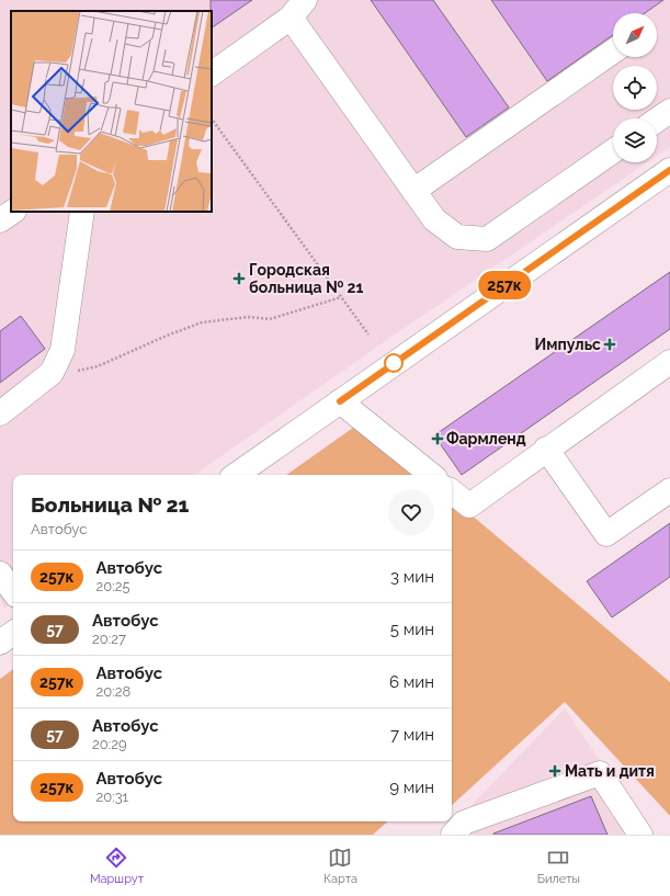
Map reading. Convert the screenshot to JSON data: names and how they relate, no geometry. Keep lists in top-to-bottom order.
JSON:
{
  "places": {
    "health": [
      "Городская больница № 21",
      "Импульс",
      "Фармленд",
      "Мать и дитя"
    ]
  },
  "lines": ["bus line 257к"],
  "north": "top right",
  "page": {
    "on_map": "257к",
    "heading": ["Больница № 21", "Автобус"],
    "list": [
      {
        "mark": "257к",
        "name": "Автобус",
        "note": "20:25",
        "value": "3 мин"
      },
      {
        "mark": "57",
        "name": "Автобус",
        "note": "20:27",
        "value": "5 мин"
      },
      {
        "mark": "257к",
        "name": "Автобус",
        "note": "20:28",
        "value": "6 мин"
      },
      {
        "mark": "57",
        "name": "Автобус",
        "note": "20:29",
        "value": "7 мин"
      },
      {
        "mark": "257к",
        "name": "Автобус",
        "note": "20:31",
        "value": "9 мин"
      }
    ],
    "tabs": ["Маршрут", "Карта", "Билеты"]
  }
}
